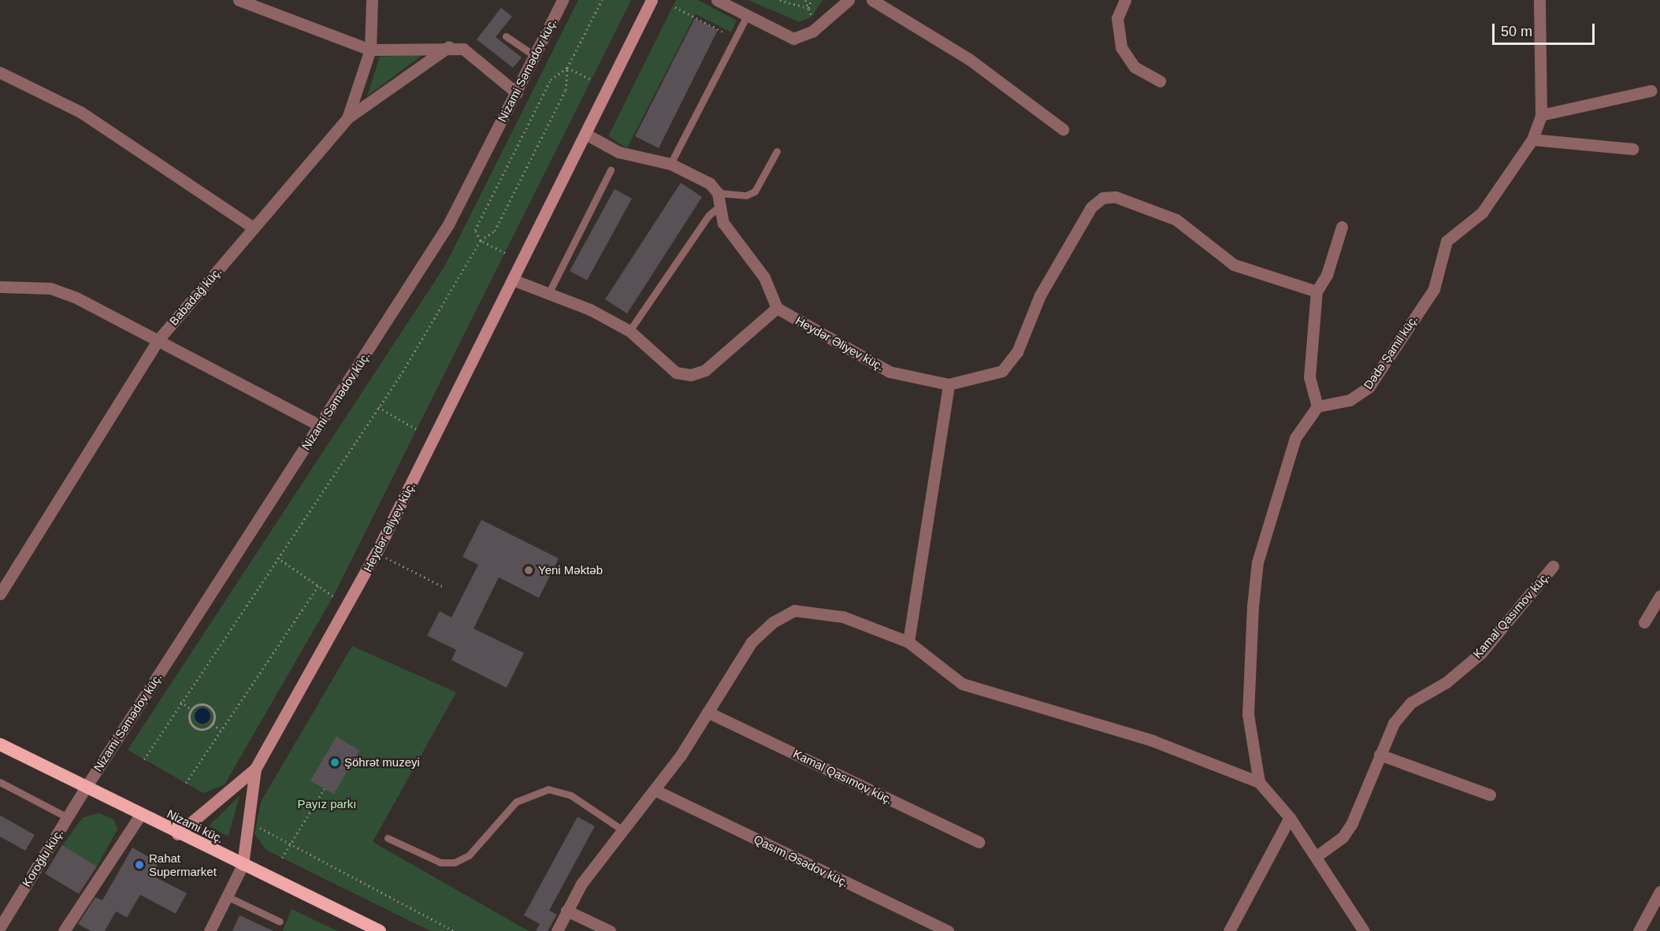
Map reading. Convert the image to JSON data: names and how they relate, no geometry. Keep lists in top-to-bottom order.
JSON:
{
  "streets": {
    "highway": ["Nizami küç."],
    "main road": ["Heydər Əliyev küç."],
    "street": [
      "Nizami Səmədov küç.",
      "Babadağ küç.",
      "Dədə Şamil küç.",
      "Kamal Qasımov küç.",
      "Koroğlu küç.",
      "Qasım Əsədov küç."
    ]
  },
  "crossings": [
    ["Nizami Səmədov küç.", "Nizami küç."],
    ["Nizami Səmədov küç.", "Koroğlu küç."],
    ["Nizami küç.", "Koroğlu küç."]
  ],
  "parks": ["Payız parkı"],
  "places": ["Yeni Məktəb", "Şöhrət muzeyi", "Rahat Supermarket"],
  "scale_bar": "50 m"
}
